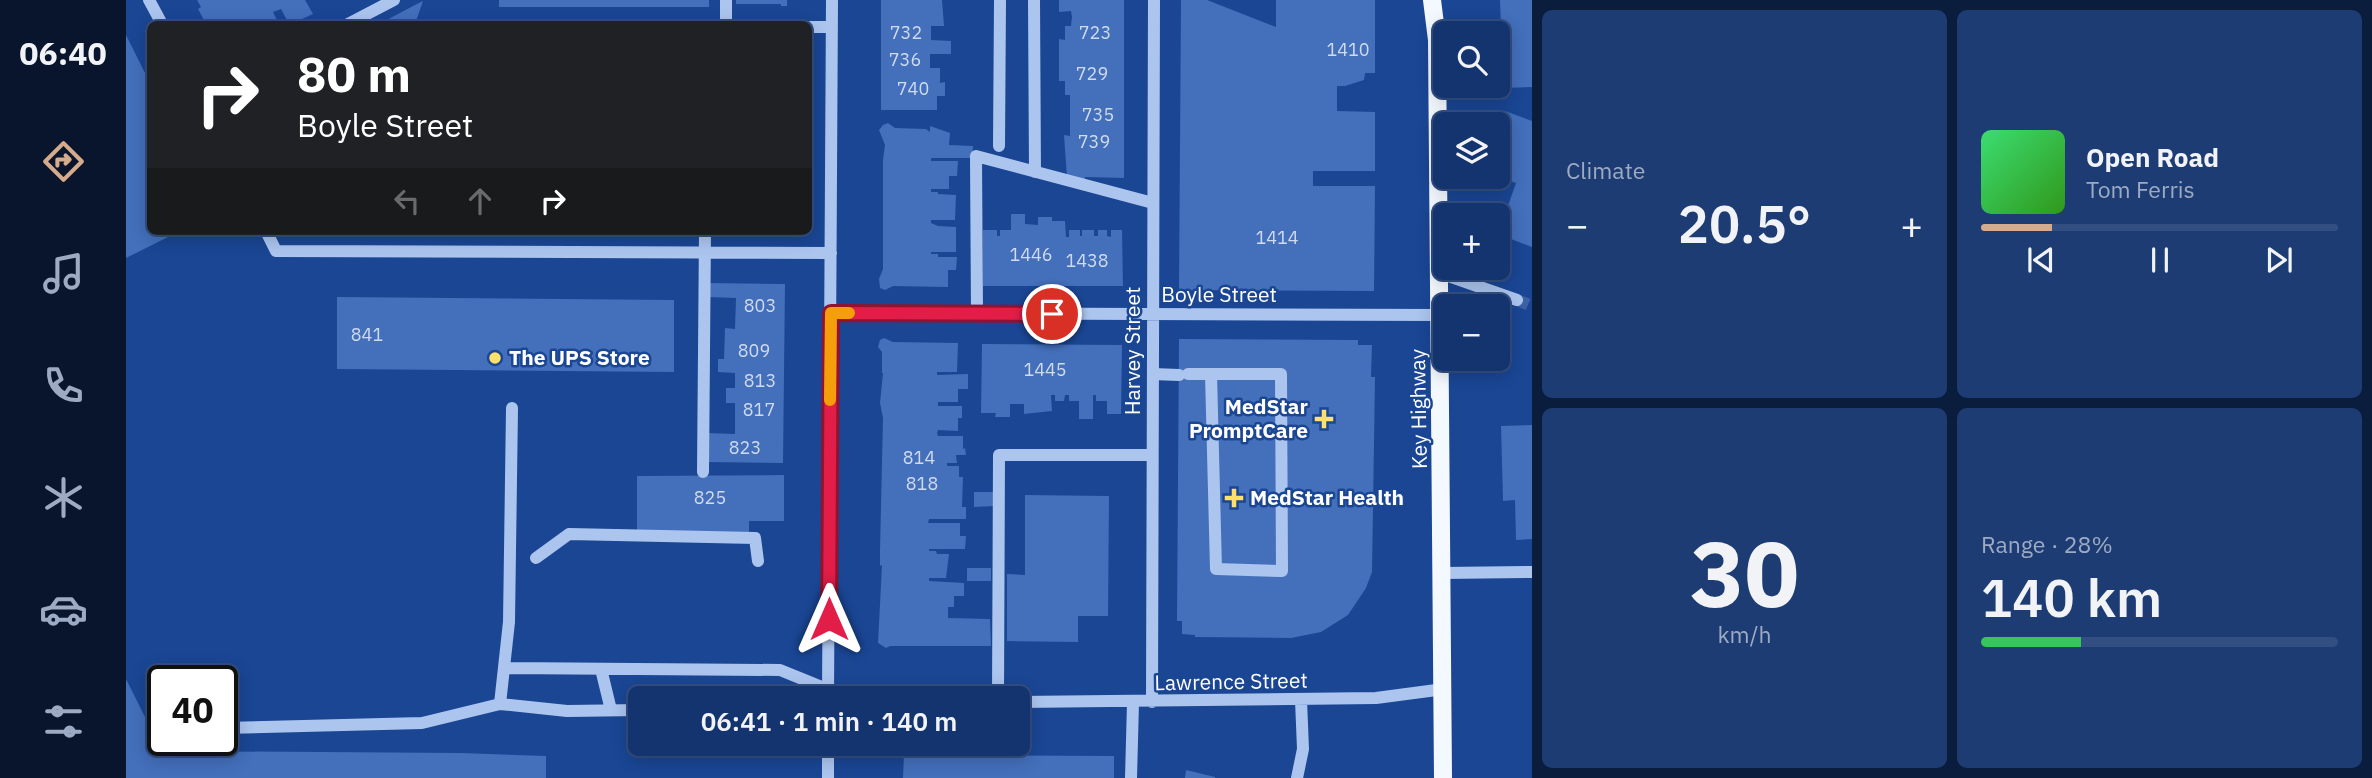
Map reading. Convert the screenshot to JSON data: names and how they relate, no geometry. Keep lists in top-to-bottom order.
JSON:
{
  "streets": {
    "main road": ["Key Highway"],
    "street": ["Boyle Street", "Harvey Street", "Lawrence Street"]
  },
  "crossings": [
    ["Boyle Street", "Harvey Street"],
    ["Harvey Street", "Lawrence Street"],
    ["Key Highway", "Lawrence Street"]
  ],
  "places": {
    "other": ["The UPS Store"],
    "health": ["MedStar PromptCare", "MedStar Health"]
  },
  "house_numbers": [
    "732",
    "723",
    "1410",
    "736",
    "729",
    "740",
    "735",
    "739",
    "1414",
    "1446",
    "1438",
    "803",
    "841",
    "809",
    "1445",
    "813",
    "817",
    "823",
    "814",
    "818",
    "825"
  ],
  "page": {
    "tabs": "06:40",
    "tile": [
      "Climate",
      ["30", "km/h"],
      ["Range · 28%", "140 km"]
    ],
    "map_buttons": ["+", "−"],
    "turn": ["80 m", "Boyle Street"],
    "song": ["Open Road", "Tom Ferris"],
    "heat": ["−", "20.5°", "+"],
    "limit": "40",
    "trip": "06:41 · 1 min · 140 m"
  }
}
